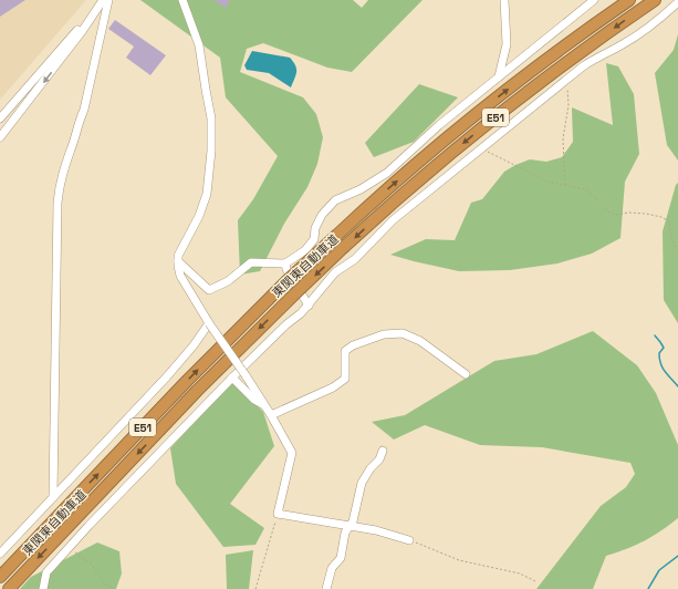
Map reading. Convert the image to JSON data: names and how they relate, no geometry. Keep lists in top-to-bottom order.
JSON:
{
  "streets": {
    "highway": ["E51", "東関東自動車道"]
  }
}
